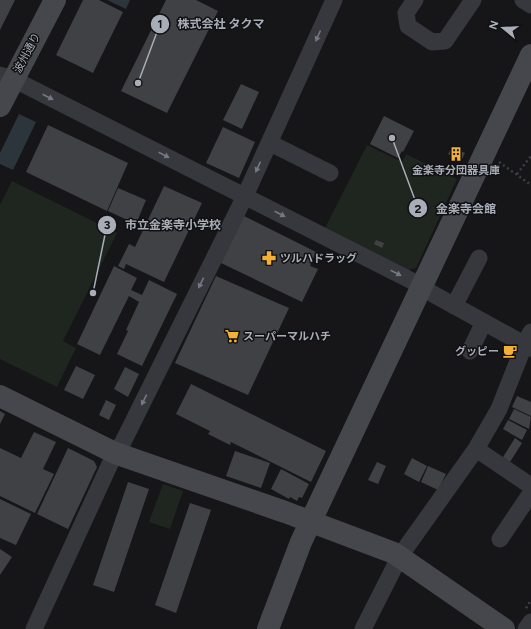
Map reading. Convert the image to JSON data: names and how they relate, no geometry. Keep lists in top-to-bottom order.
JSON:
{
  "streets": {
    "street": ["波州通り"]
  },
  "places": {
    "other": ["株式会社 タクマ", "金楽寺会館", "市立金楽寺小学校"],
    "building": ["金楽寺分団器具庫"],
    "pharmacy": ["ツルハドラッグ"],
    "supermarket": ["スーパーマルハチ"],
    "cafe": ["グッピー"]
  },
  "north": "left"
}
